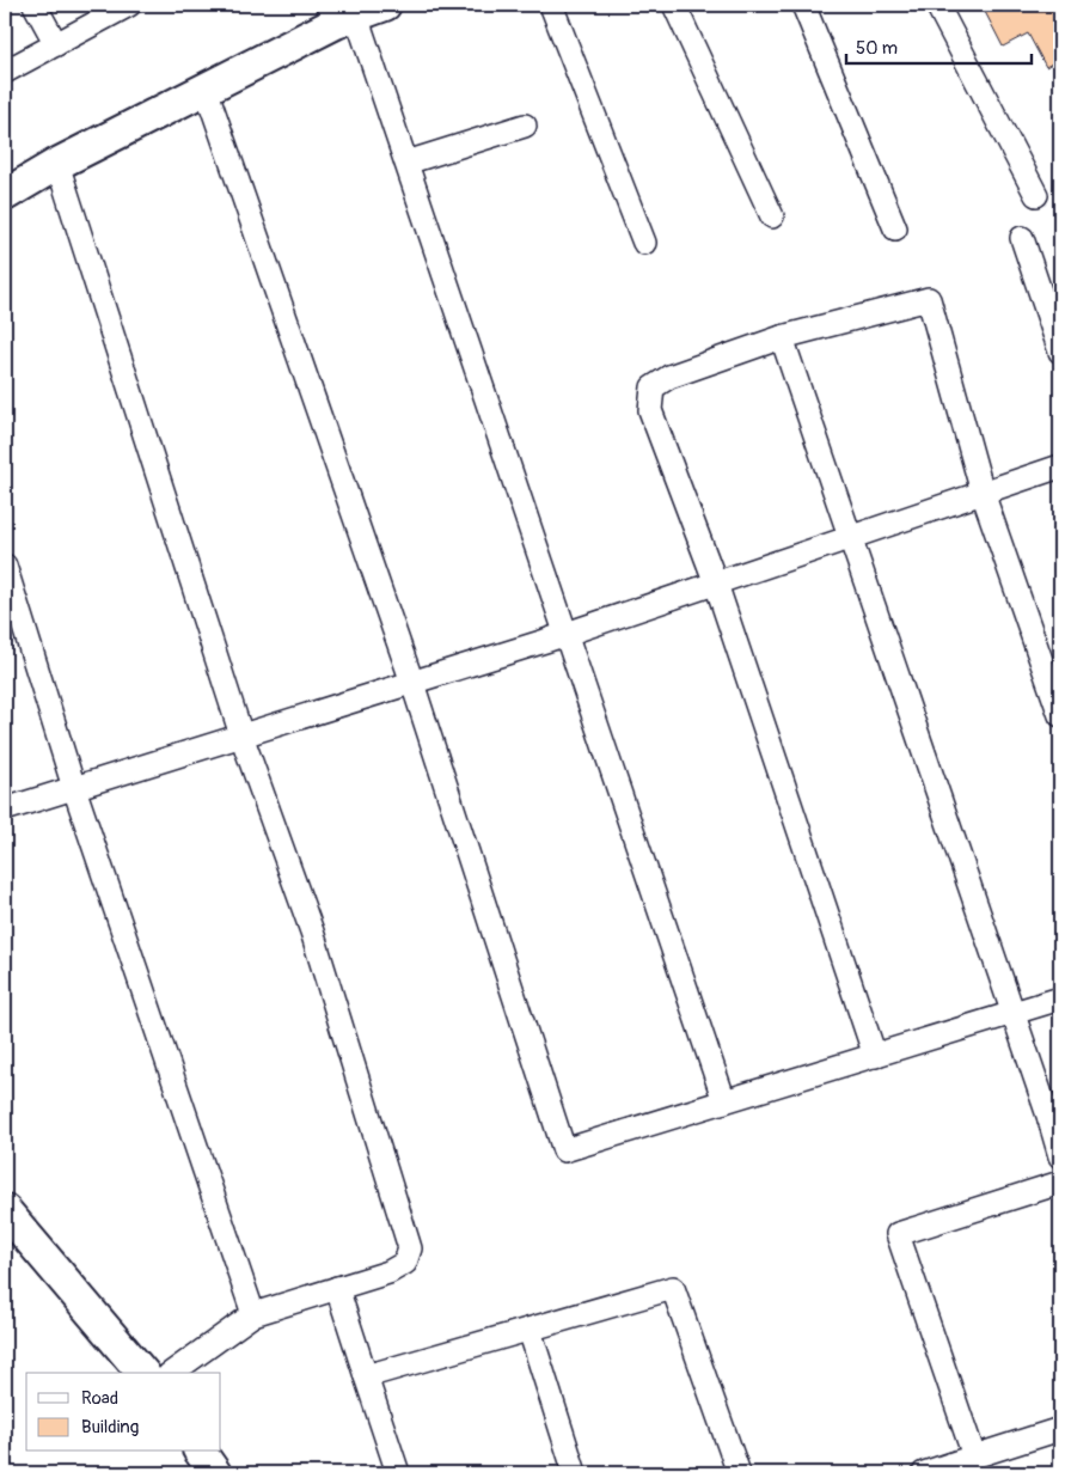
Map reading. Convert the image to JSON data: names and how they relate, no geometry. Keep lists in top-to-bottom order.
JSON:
{
  "legend": ["Road", "Building"],
  "scale_bar": "50 m"
}
